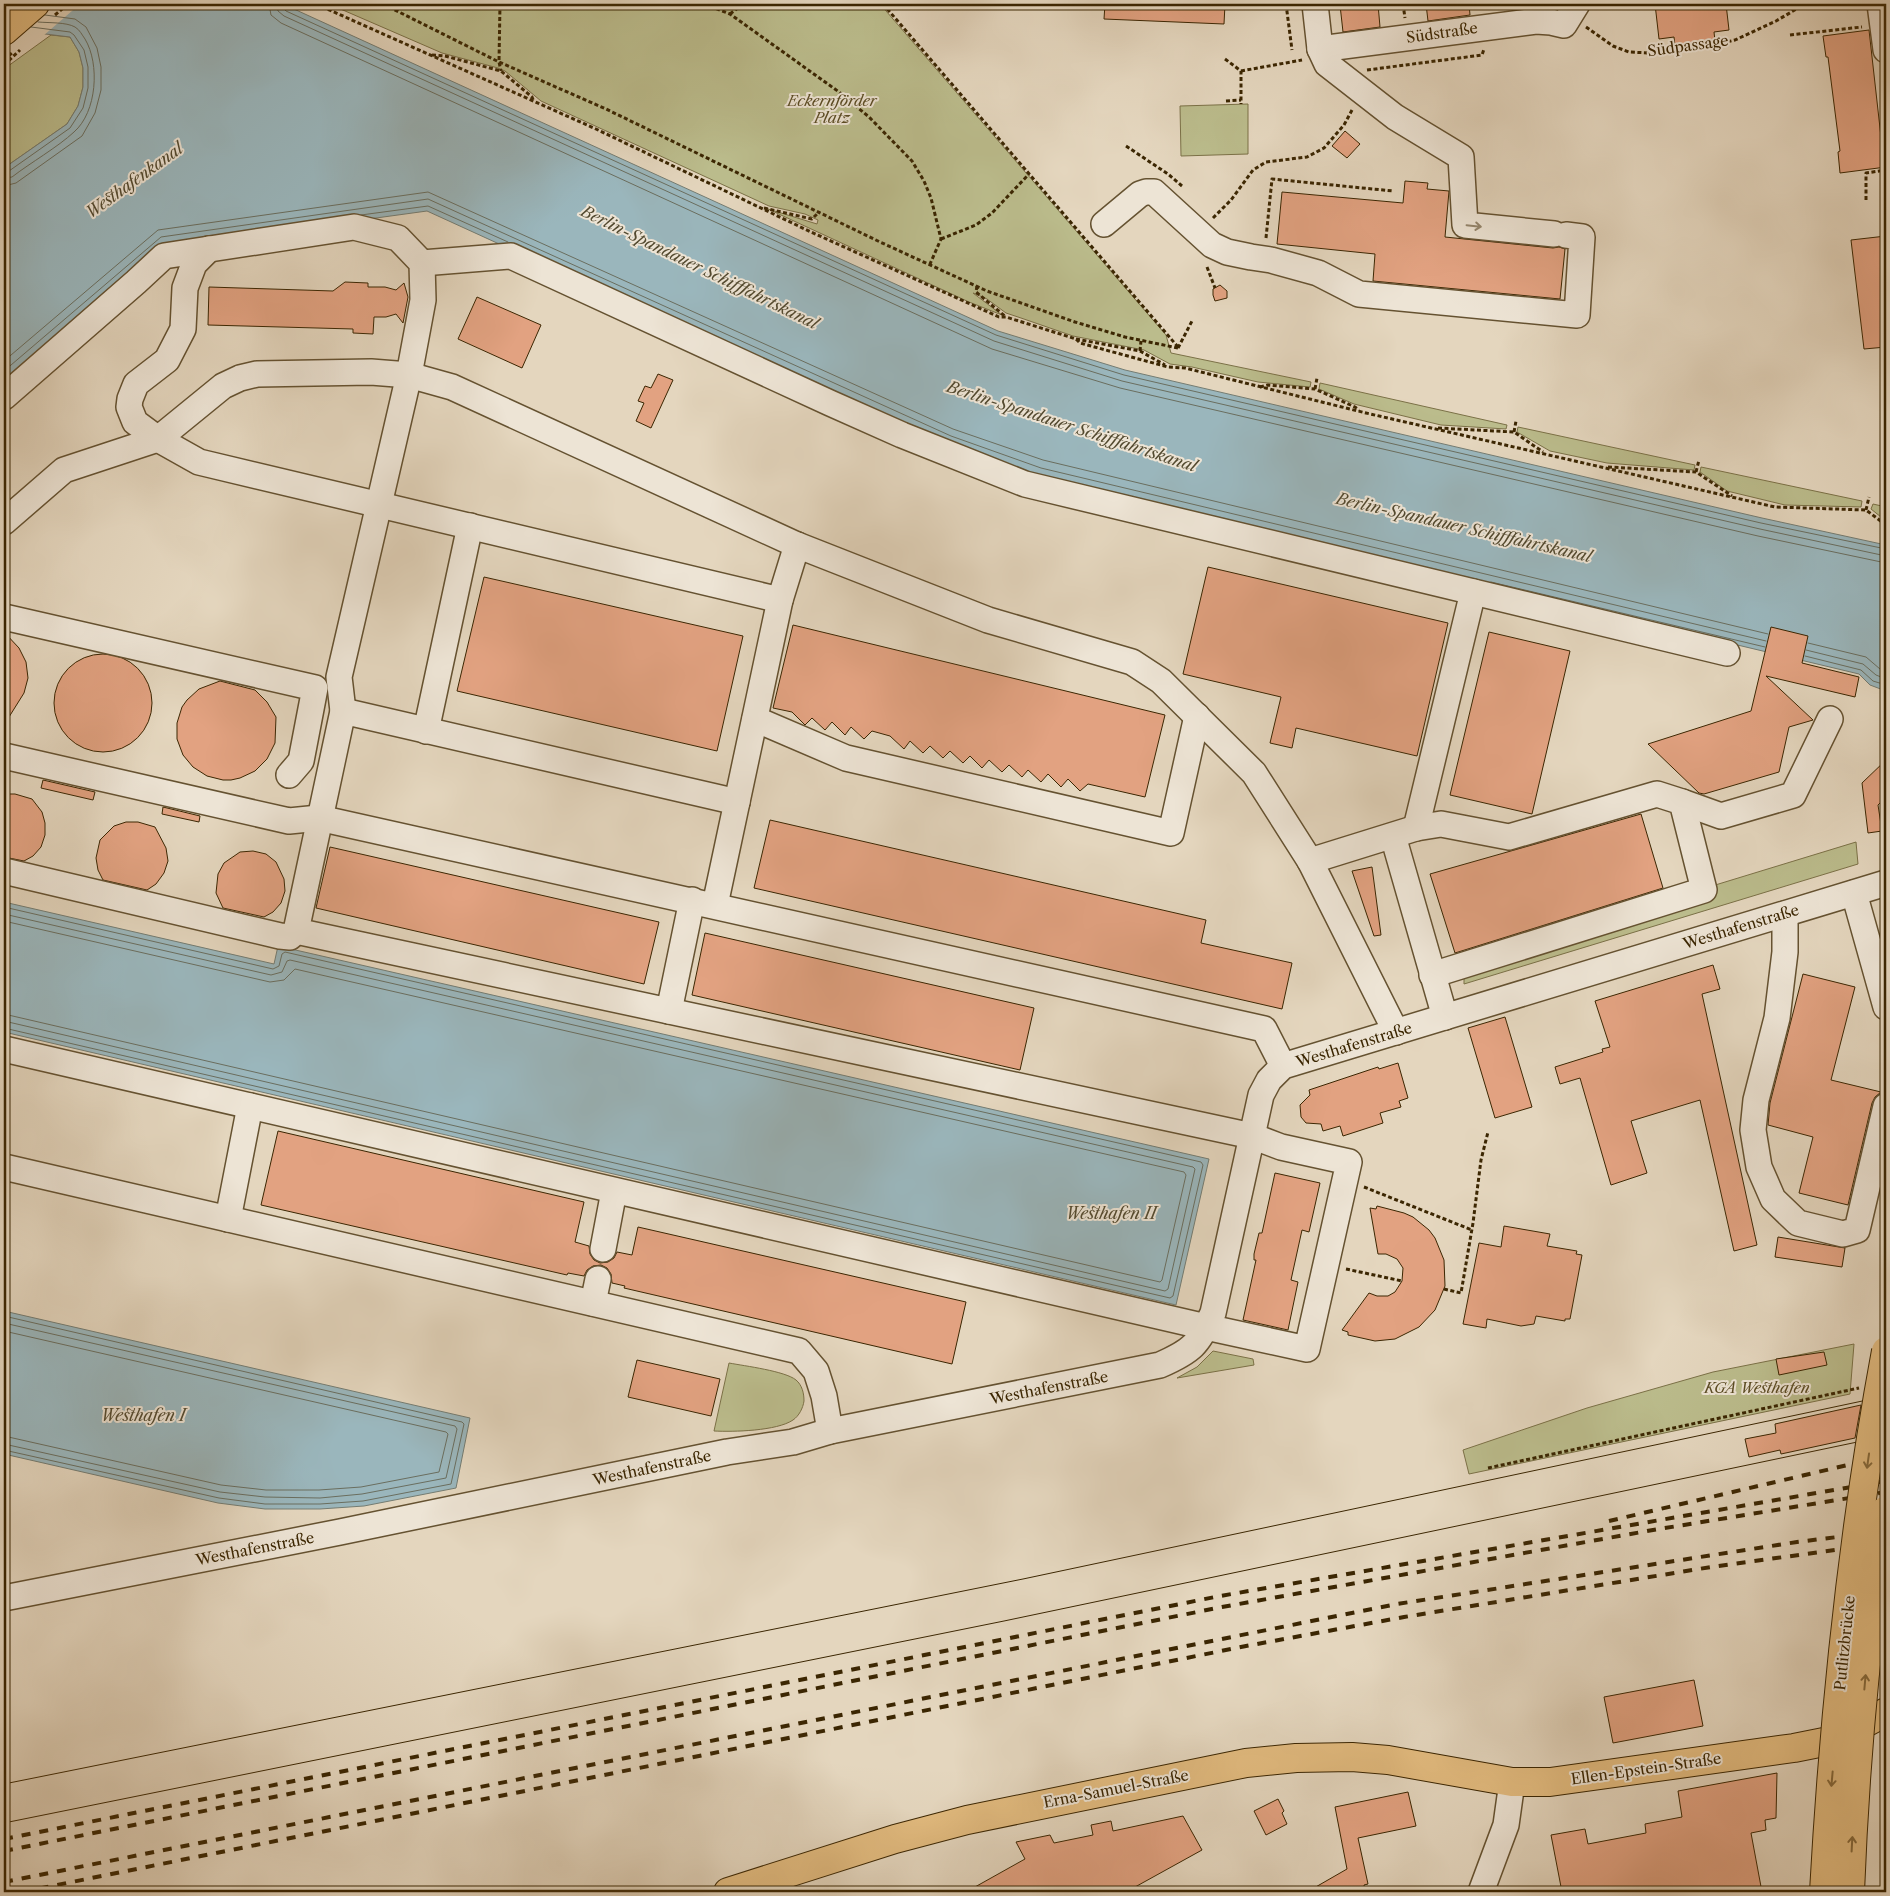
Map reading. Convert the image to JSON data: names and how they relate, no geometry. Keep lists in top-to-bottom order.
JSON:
{
  "streets": {
    "main road": ["Putlitzbrücke", "Ellen-Epstein-Straße", "Erna-Samuel-Straße"],
    "street": ["Südstraße", "Westhafenstraße"],
    "path": ["Südpassage"]
  },
  "crossings": [
    ["Südstraße", "Südpassage"],
    ["Ellen-Epstein-Straße", "Erna-Samuel-Straße"]
  ],
  "water": [
    "Westhafenkanal",
    "Berlin-Spandauer Schifffahrtskanal",
    "Westhafen II",
    "Westhafen I"
  ],
  "parks": ["Eckernförder Platz", "KGA Westhafen"]
}
